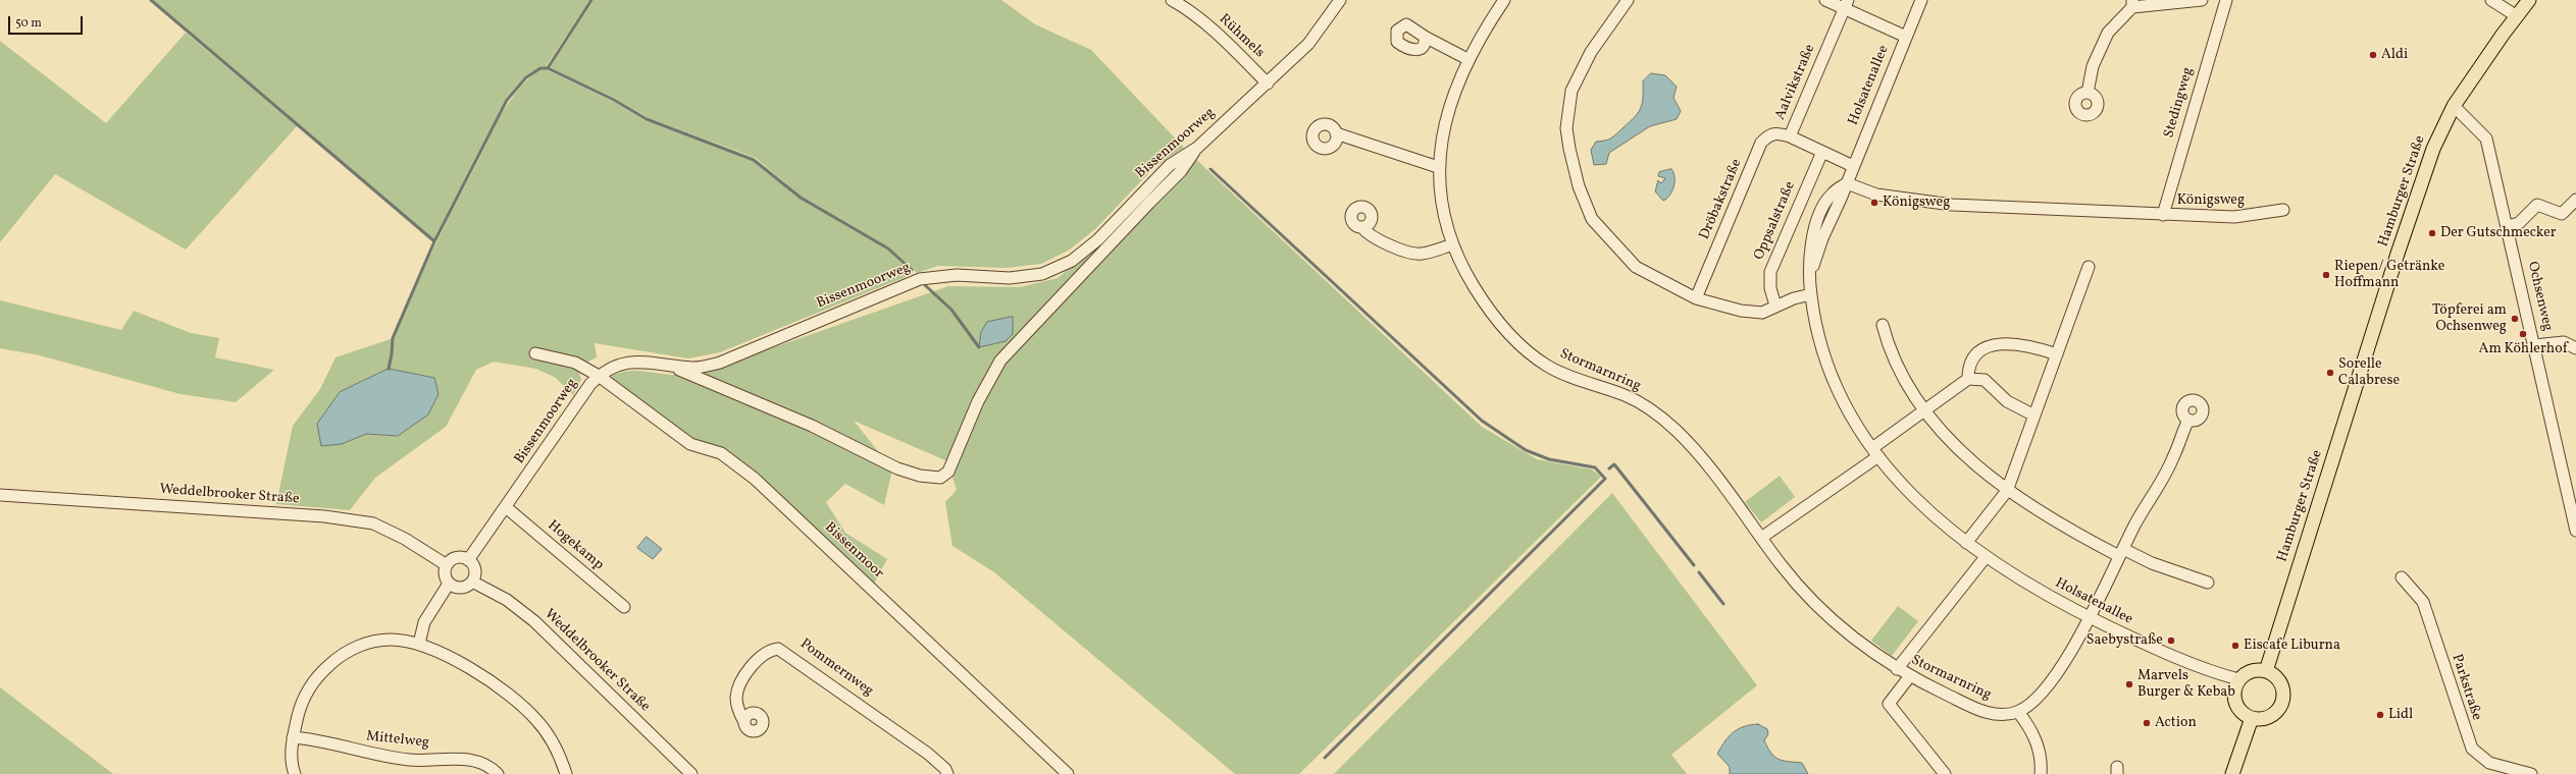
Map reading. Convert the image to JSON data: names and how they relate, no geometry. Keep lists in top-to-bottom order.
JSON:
{
  "streets": {
    "main road": ["Hamburger Straße"],
    "street": [
      "Rühmels",
      "Aalvikstraße",
      "Holsatenallee",
      "Stedingweg",
      "Bissenmoorweg",
      "Dröbakstraße",
      "Königsweg",
      "Oppsalstraße",
      "Ochsenweg",
      "Stormarnring",
      "Weddelbrooker Straße",
      "Hogekamp",
      "Bissenmoor",
      "Pommernweg",
      "Parkstraße",
      "Mittelweg"
    ]
  },
  "crossings": [
    ["Rühmels", "Bissenmoorweg"],
    ["Aalvikstraße", "Holsatenallee"],
    ["Aalvikstraße", "Dröbakstraße"],
    ["Aalvikstraße", "Oppsalstraße"],
    ["Holsatenallee", "Hamburger Straße"],
    ["Holsatenallee", "Königsweg"],
    ["Holsatenallee", "Stormarnring"],
    ["Stedingweg", "Königsweg"],
    ["Bissenmoorweg", "Weddelbrooker Straße"],
    ["Bissenmoorweg", "Hogekamp"],
    ["Bissenmoorweg", "Bissenmoor"],
    ["Hamburger Straße", "Ochsenweg"]
  ],
  "places": [
    "Aldi",
    "Königsweg",
    "Der Gutschmecker",
    "Riepen/ Getränke Hoffmann",
    "Töpferei am Ochsenweg",
    "Am Köhlerhof",
    "Sorelle Calabrese",
    "Saebystraße",
    "Eiscafe Liburna",
    "Marvels Burger & Kebab",
    "Lidl",
    "Action"
  ],
  "scale_bar": "50 m"
}
